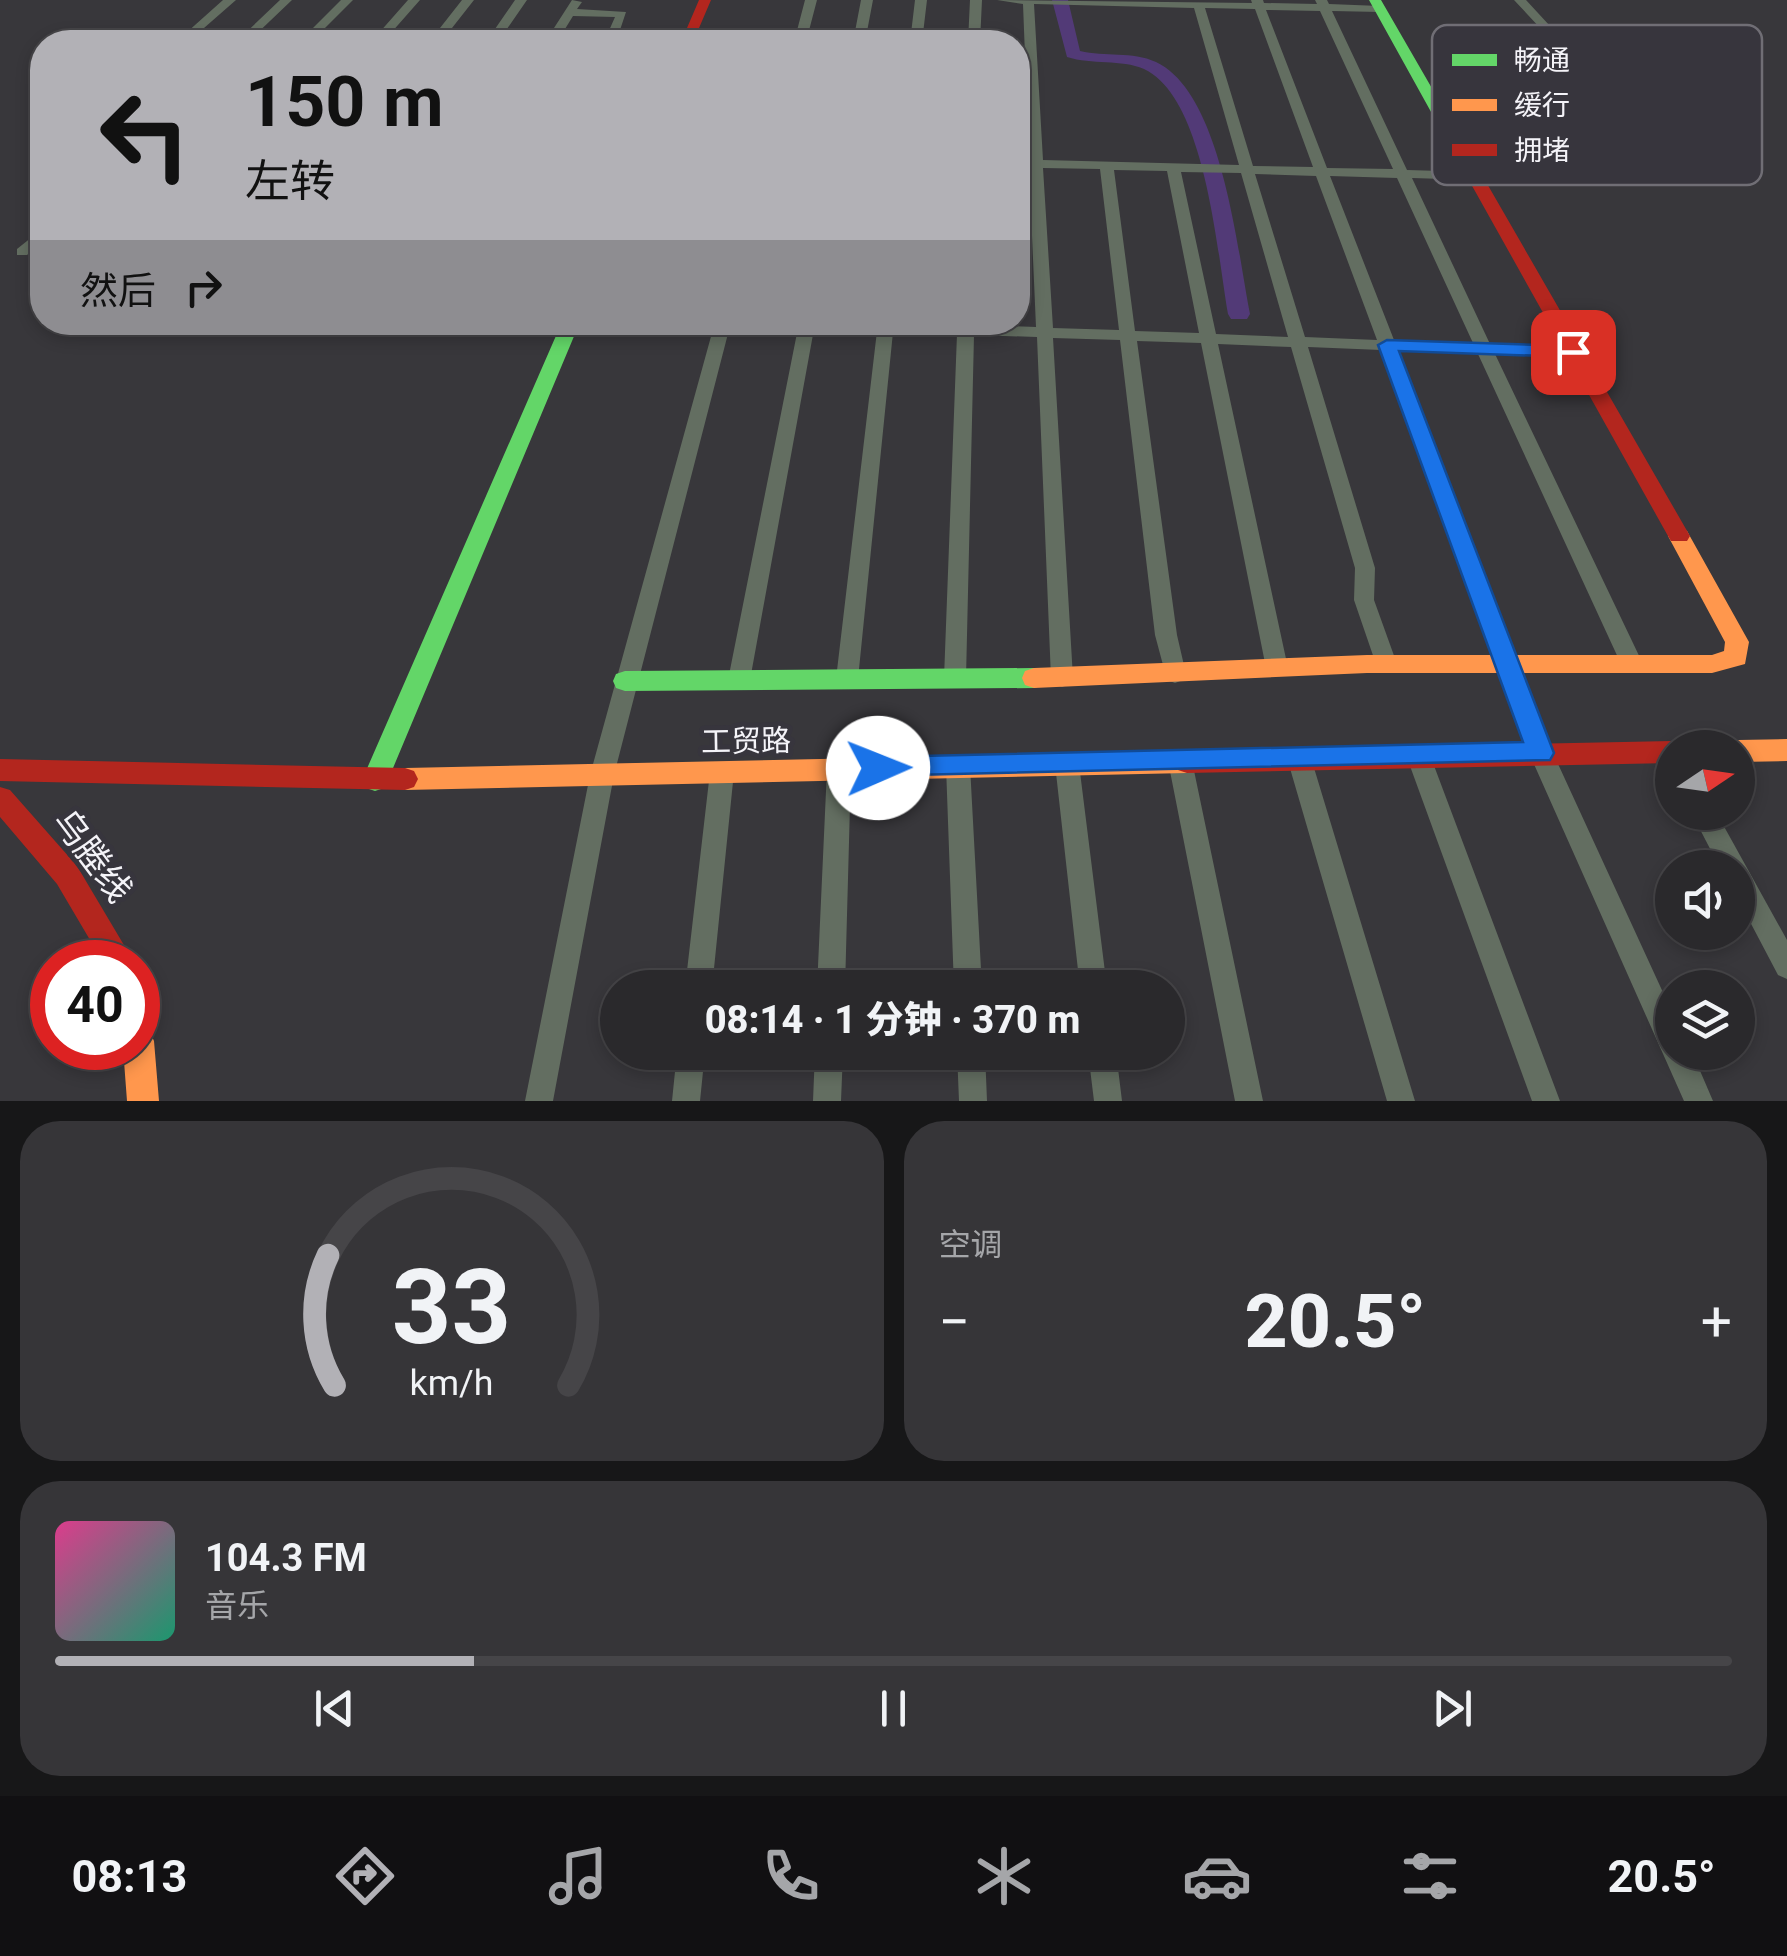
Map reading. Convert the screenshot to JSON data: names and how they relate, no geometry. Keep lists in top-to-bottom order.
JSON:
{
  "streets": {
    "street": ["工贸路", "乌塍线"]
  },
  "legend": ["畅通", "缓行", "拥堵"],
  "north": "right",
  "page": {
    "turn": ["150 m", "左转"],
    "then": "然后",
    "limit": "40",
    "trip": "08:14 · 1 分钟 · 370 m",
    "tile": "空调",
    "heat": ["−", "20.5°", "+"],
    "song": ["104.3 FM", "音乐"],
    "tabs": ["08:13", "20.5°"],
    "gauge": ["33", "km/h"]
  }
}
